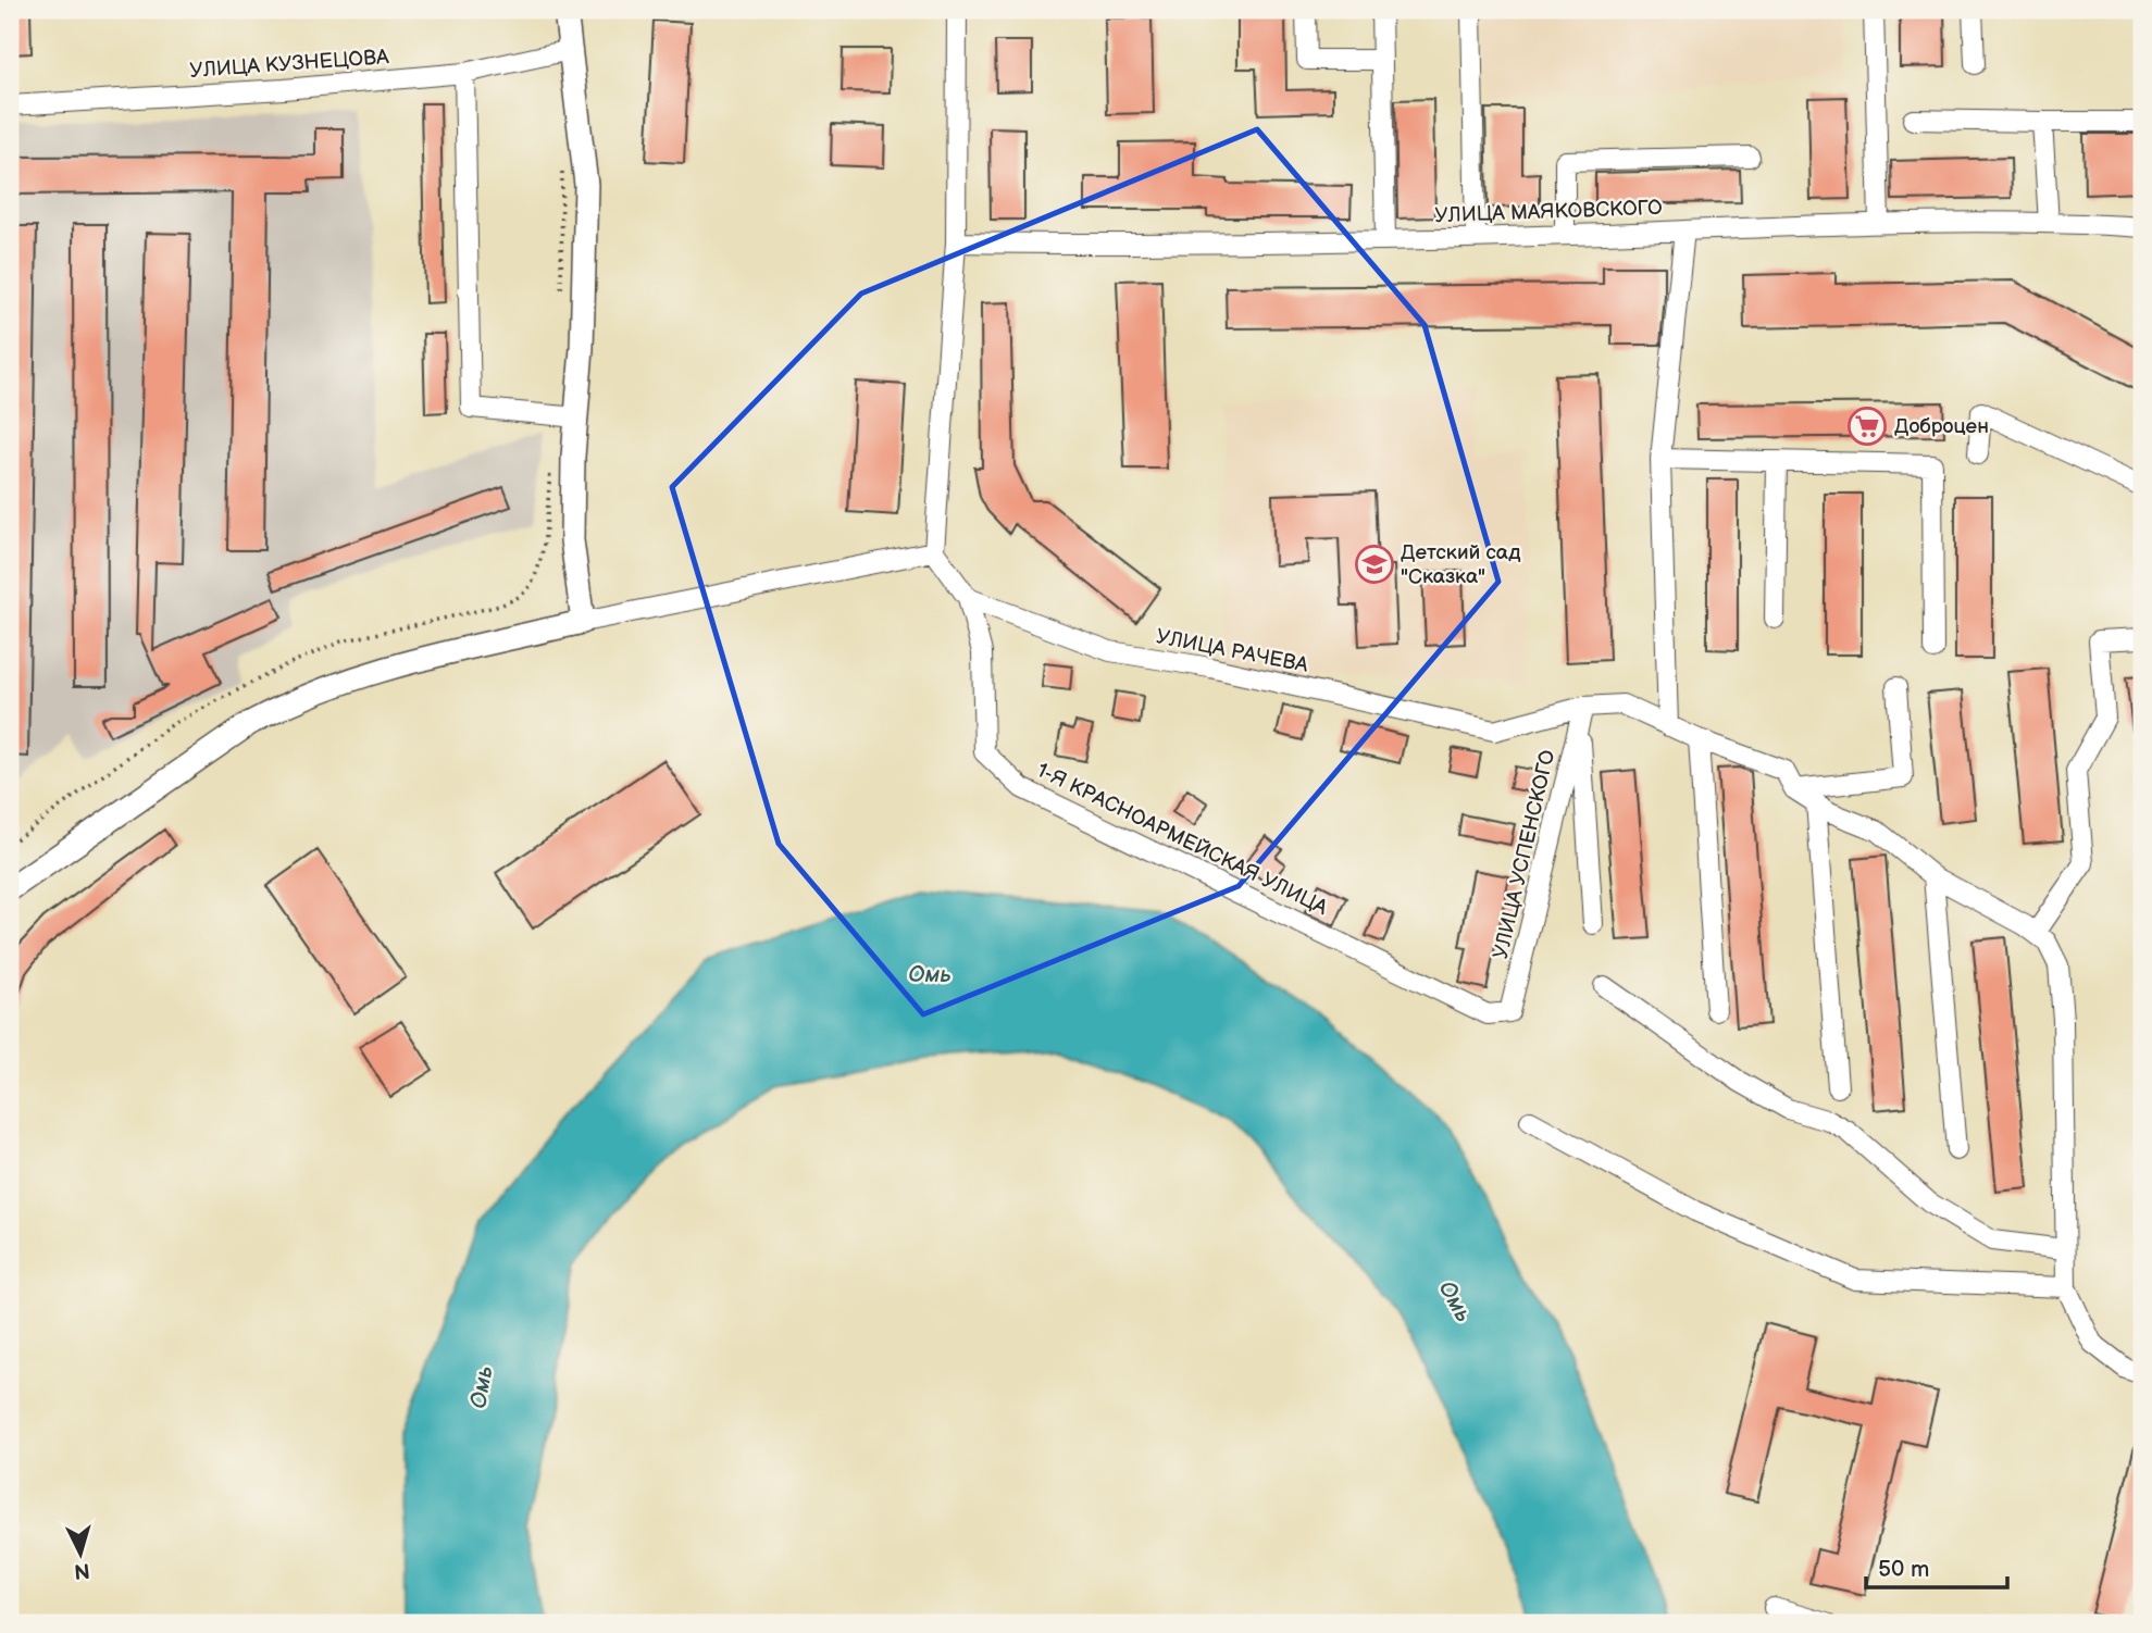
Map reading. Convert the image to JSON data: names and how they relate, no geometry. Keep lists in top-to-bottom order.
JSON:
{
  "streets": {
    "street": [
      "УЛИЦА КУЗНЕЦОВА",
      "УЛИЦА МАЯКОВСКОГО",
      "УЛИЦА РАЧЕВА",
      "1-Я КРАСНОАРМЕЙСКАЯ УЛИЦА",
      "УЛИЦА УСПЕНСКОГО"
    ]
  },
  "crossings": [
    ["УЛИЦА РАЧЕВА", "1-Я КРАСНОАРМЕЙСКАЯ УЛИЦА"],
    ["УЛИЦА РАЧЕВА", "УЛИЦА УСПЕНСКОГО"],
    ["1-Я КРАСНОАРМЕЙСКАЯ УЛИЦА", "УЛИЦА УСПЕНСКОГО"]
  ],
  "water": ["Омь"],
  "places": {
    "supermarket": ["Доброцен"],
    "school or university": ["Детский сад \"Сказка\""]
  },
  "scale_bar": "50 m",
  "north": "bottom"
}
